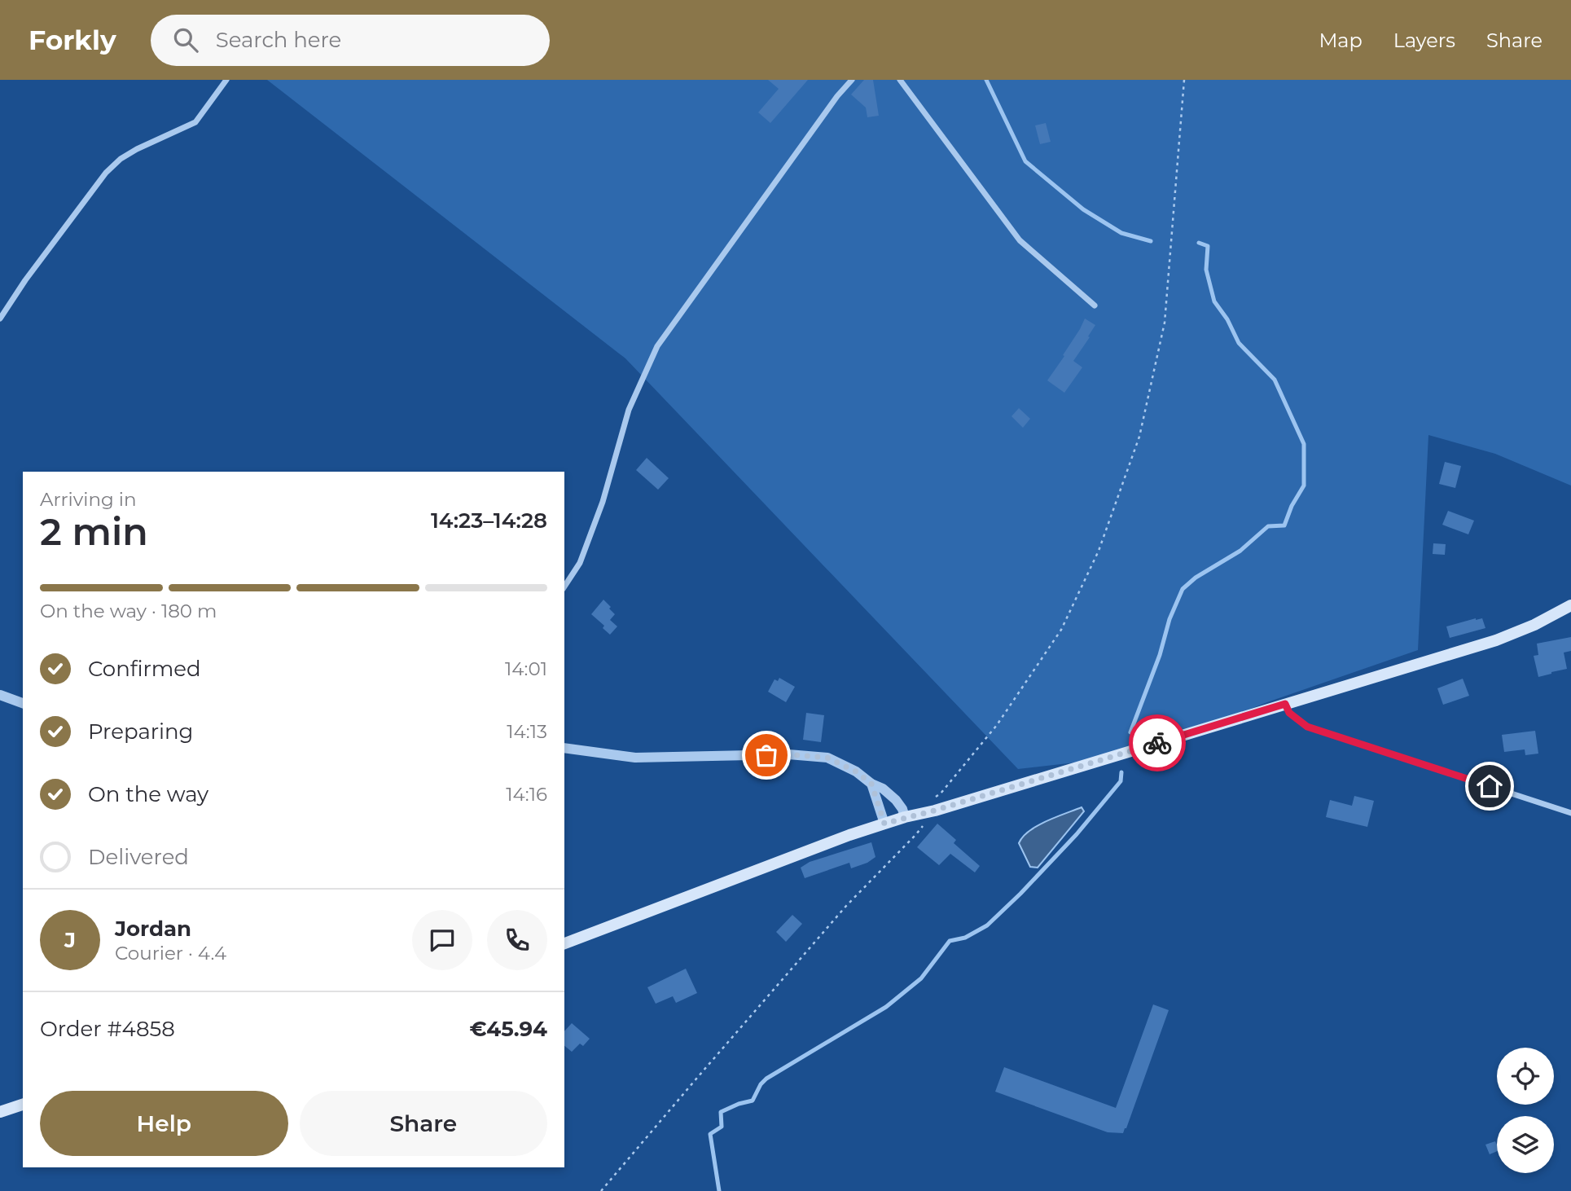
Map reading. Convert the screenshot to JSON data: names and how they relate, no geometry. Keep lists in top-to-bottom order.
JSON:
{
  "page": {
    "header": "Forkly",
    "search": "Search here",
    "nav": ["Map", "Layers", "Share"],
    "heading": ["2 min", "Arriving in", "14:23–14:28"],
    "panel": [
      "Jordan",
      "Courier · 4.4",
      "Order #4858",
      "€45.94"
    ],
    "bar": "On the way · 180 m",
    "list": [
      ["Confirmed", "14:01"],
      ["Preparing", "14:13"],
      ["On the way", "14:16"],
      "Delivered"
    ],
    "round": "J",
    "buttons": ["Help", "Share"]
  }
}
